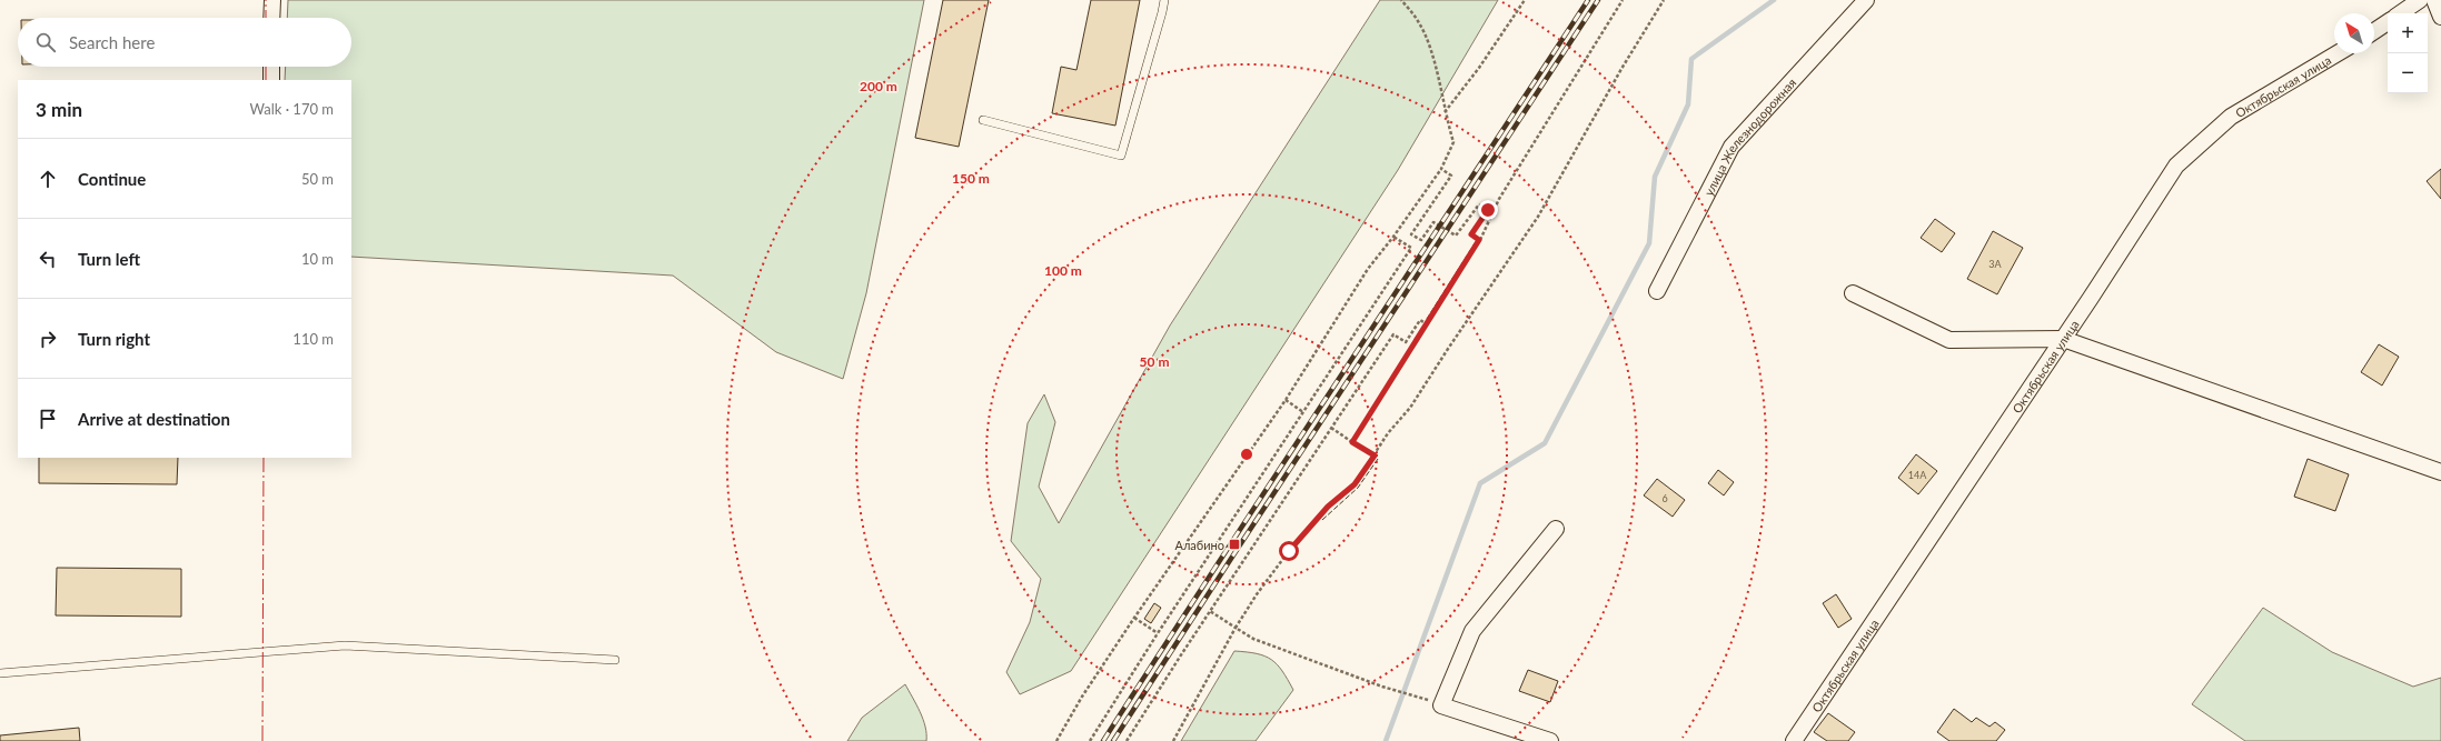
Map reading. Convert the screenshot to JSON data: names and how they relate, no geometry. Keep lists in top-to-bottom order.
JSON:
{
  "streets": {
    "street": ["Октябрьская улица", "улица Железнодорожная"]
  },
  "places": {
    "transit": ["Алабино"]
  },
  "house_numbers": ["3А", "14А", "6"],
  "north": "top left",
  "page": {
    "map_buttons": ["+", "−"],
    "search": "Search here",
    "heading": ["3 min", "Walk · 170 m"],
    "list": [
      ["Continue", "50 m"],
      ["Turn left", "10 m"],
      ["Turn right", "110 m"],
      "Arrive at destination"
    ]
  },
  "rings": [
    "200 m",
    "150 m",
    "100 m",
    "50 m"
  ]
}
